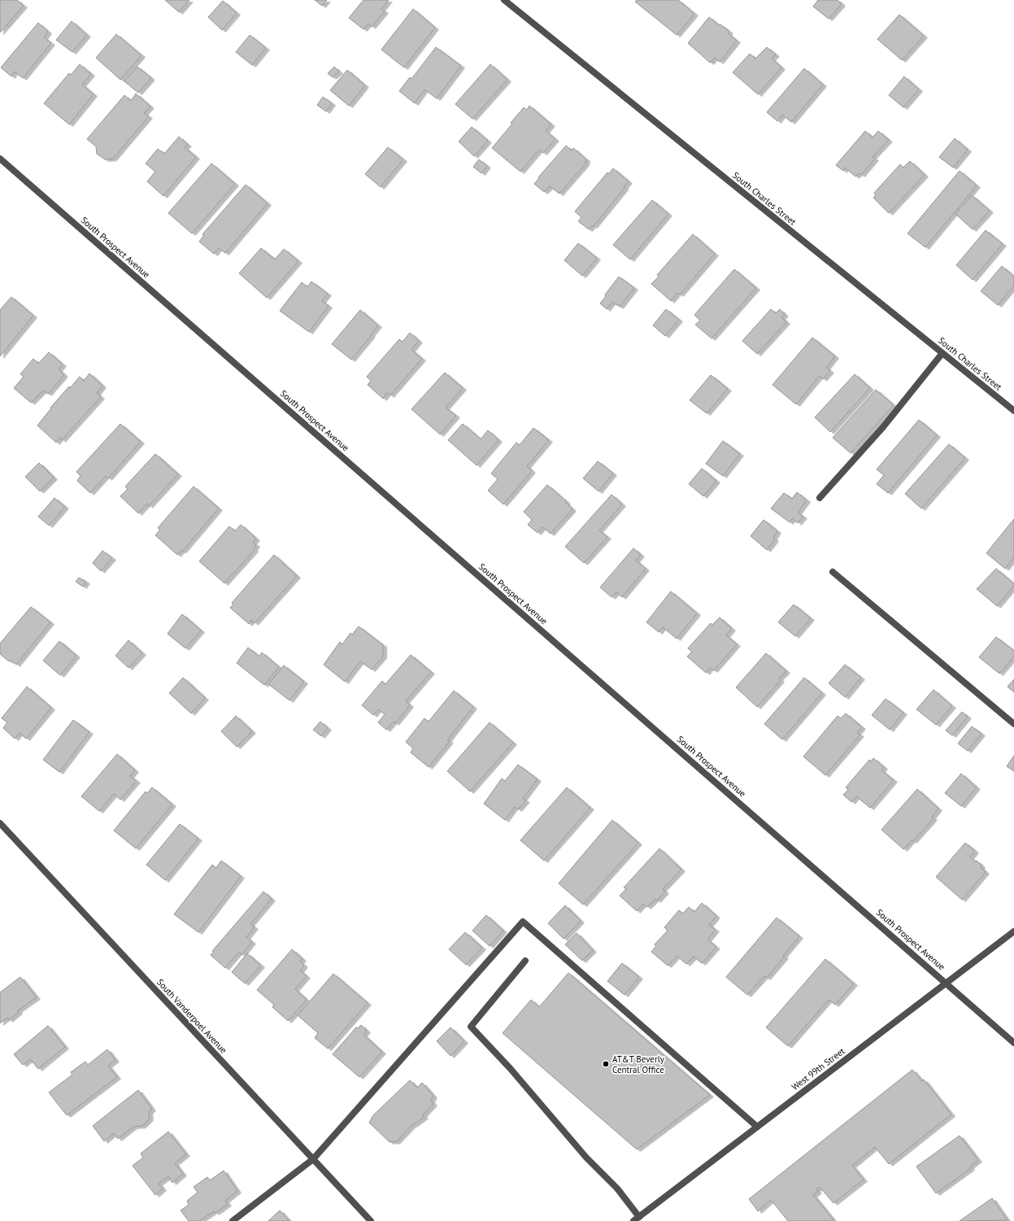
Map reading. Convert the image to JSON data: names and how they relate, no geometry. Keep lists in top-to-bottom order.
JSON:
{
  "streets": {
    "street": [
      "South Charles Street",
      "South Prospect Avenue",
      "South Vanderpoel Avenue",
      "West 99th Street"
    ]
  },
  "crossings": [
    ["South Prospect Avenue", "West 99th Street"]
  ],
  "places": ["AT&T Beverly Central Office"]
}
